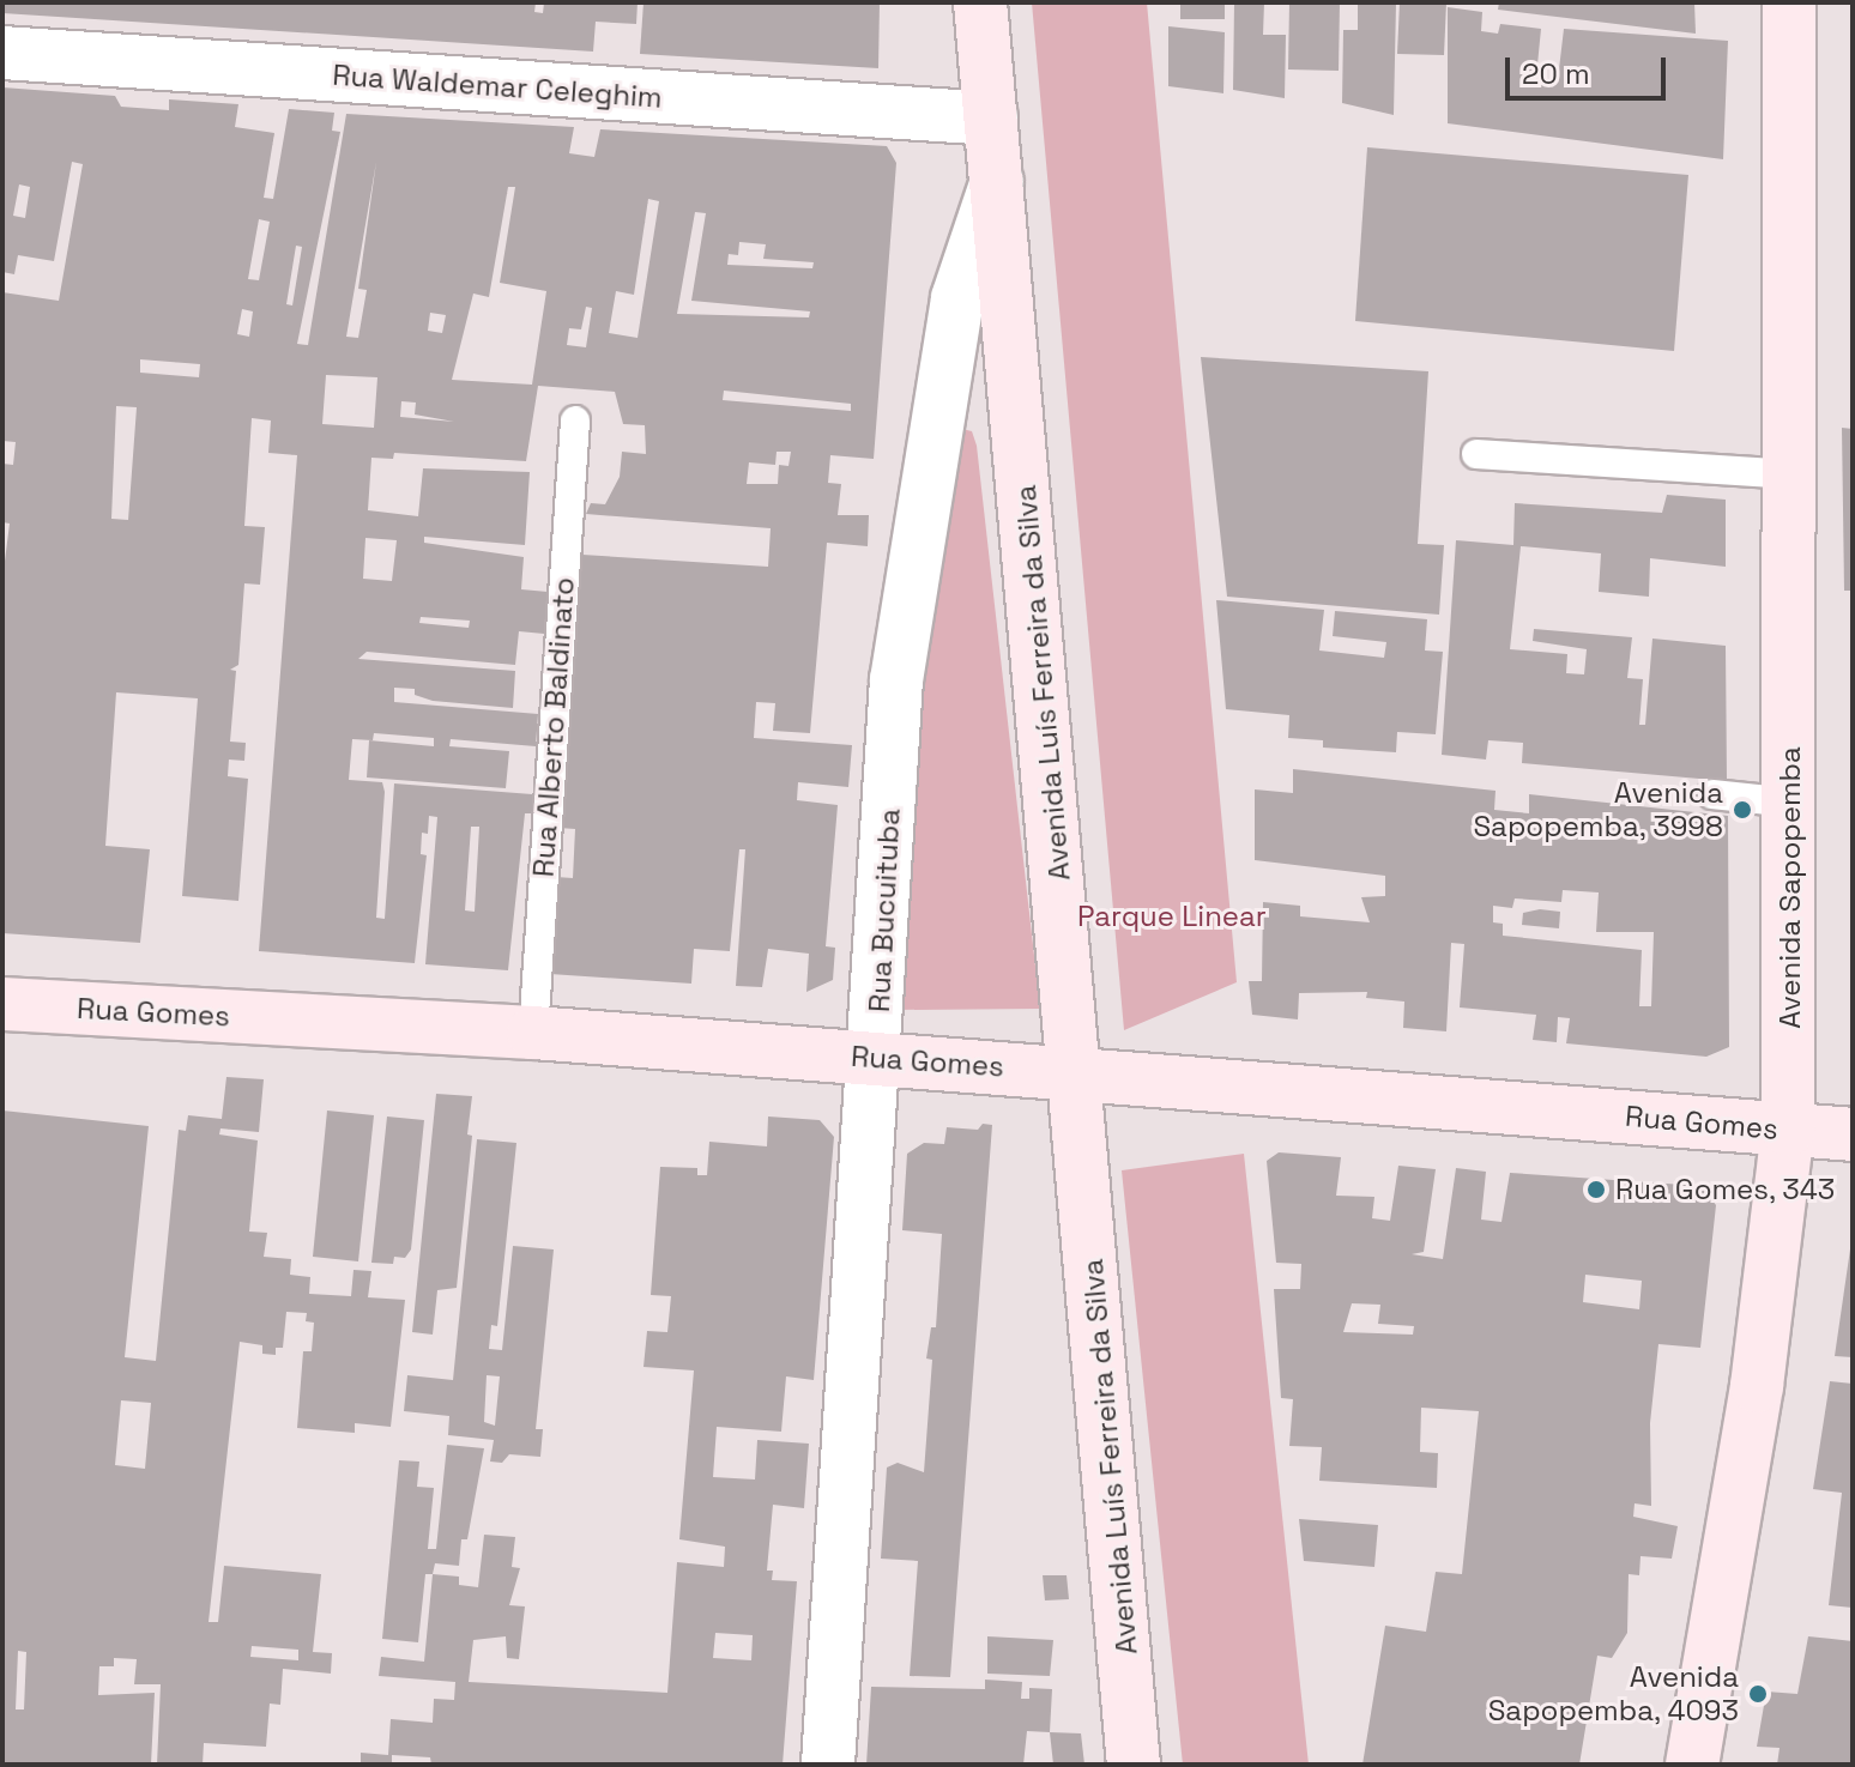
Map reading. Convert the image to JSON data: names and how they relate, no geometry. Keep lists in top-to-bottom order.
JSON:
{
  "streets": {
    "street": [
      "Rua Waldemar Celeghim",
      "Avenida Luís Ferreira da Silva",
      "Avenida Sapopemba",
      "Rua Bucuituba",
      "Rua Gomes"
    ],
    "lane": ["Rua Alberto Baldinato"]
  },
  "crossings": [
    ["Rua Waldemar Celeghim", "Avenida Luís Ferreira da Silva"],
    ["Avenida Luís Ferreira da Silva", "Rua Bucuituba"],
    ["Avenida Luís Ferreira da Silva", "Rua Gomes"],
    ["Rua Alberto Baldinato", "Rua Gomes"],
    ["Avenida Sapopemba", "Rua Gomes"],
    ["Rua Bucuituba", "Rua Gomes"]
  ],
  "parks": ["Parque Linear"],
  "places": ["Avenida Sapopemba, 3998", "Rua Gomes, 343", "Avenida Sapopemba, 4093"],
  "scale_bar": "20 m"
}
